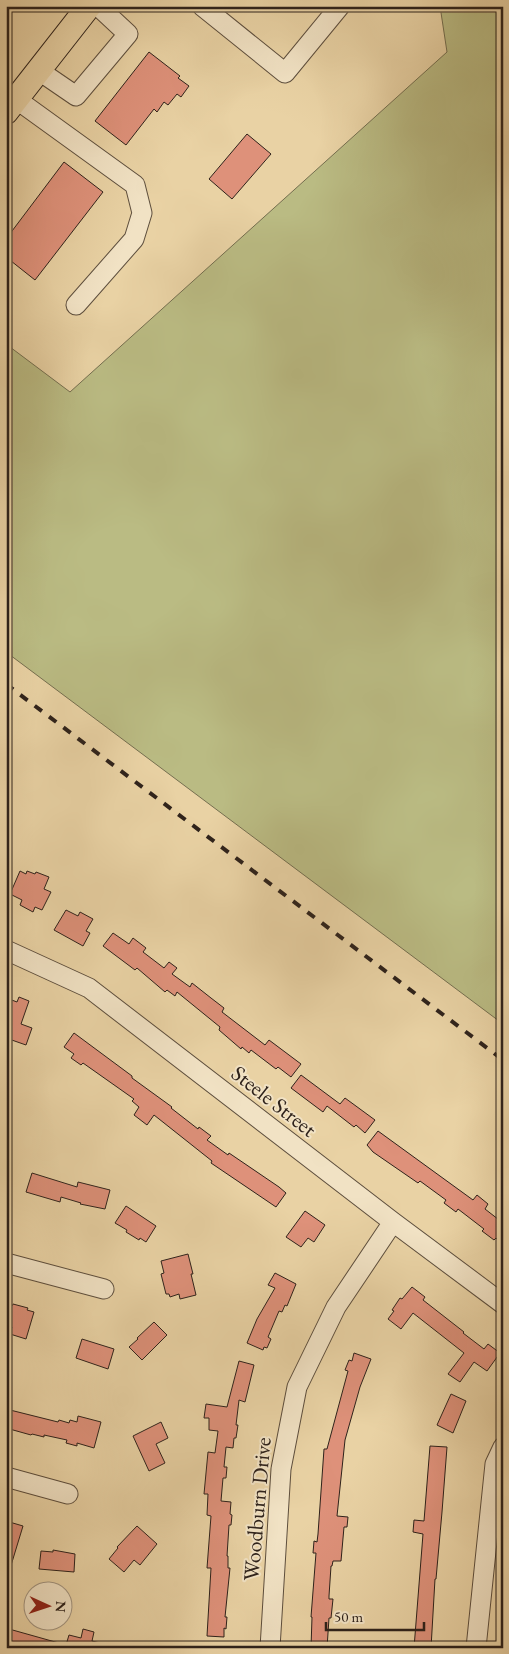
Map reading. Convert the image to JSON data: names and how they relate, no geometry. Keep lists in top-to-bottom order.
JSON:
{
  "streets": {
    "street": ["Steele Street", "Woodburn Drive"]
  },
  "crossings": [
    ["Steele Street", "Woodburn Drive"]
  ],
  "scale_bar": "50 m",
  "north": "right"
}
